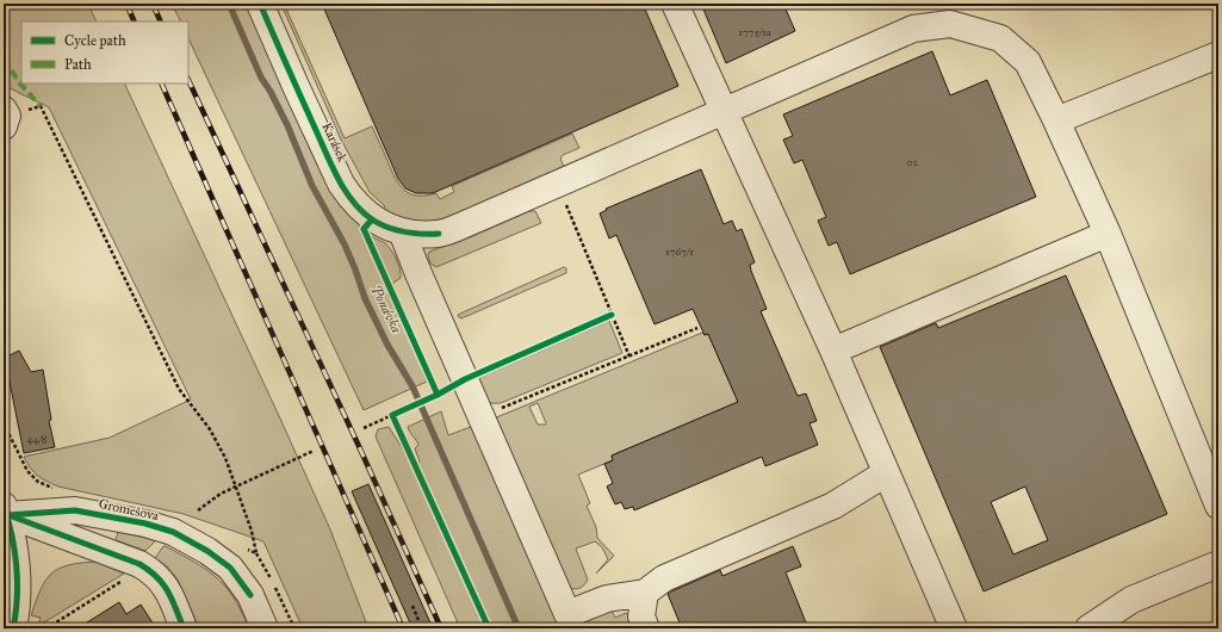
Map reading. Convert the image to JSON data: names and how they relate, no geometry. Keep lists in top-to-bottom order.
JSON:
{
  "streets": {
    "street": ["Karásek", "Gromešova"]
  },
  "water": ["Ponávka"],
  "house_numbers": [
    "1775/1a",
    "02",
    "1767/1",
    "44/8"
  ],
  "legend": ["Cycle path", "Path"]
}
